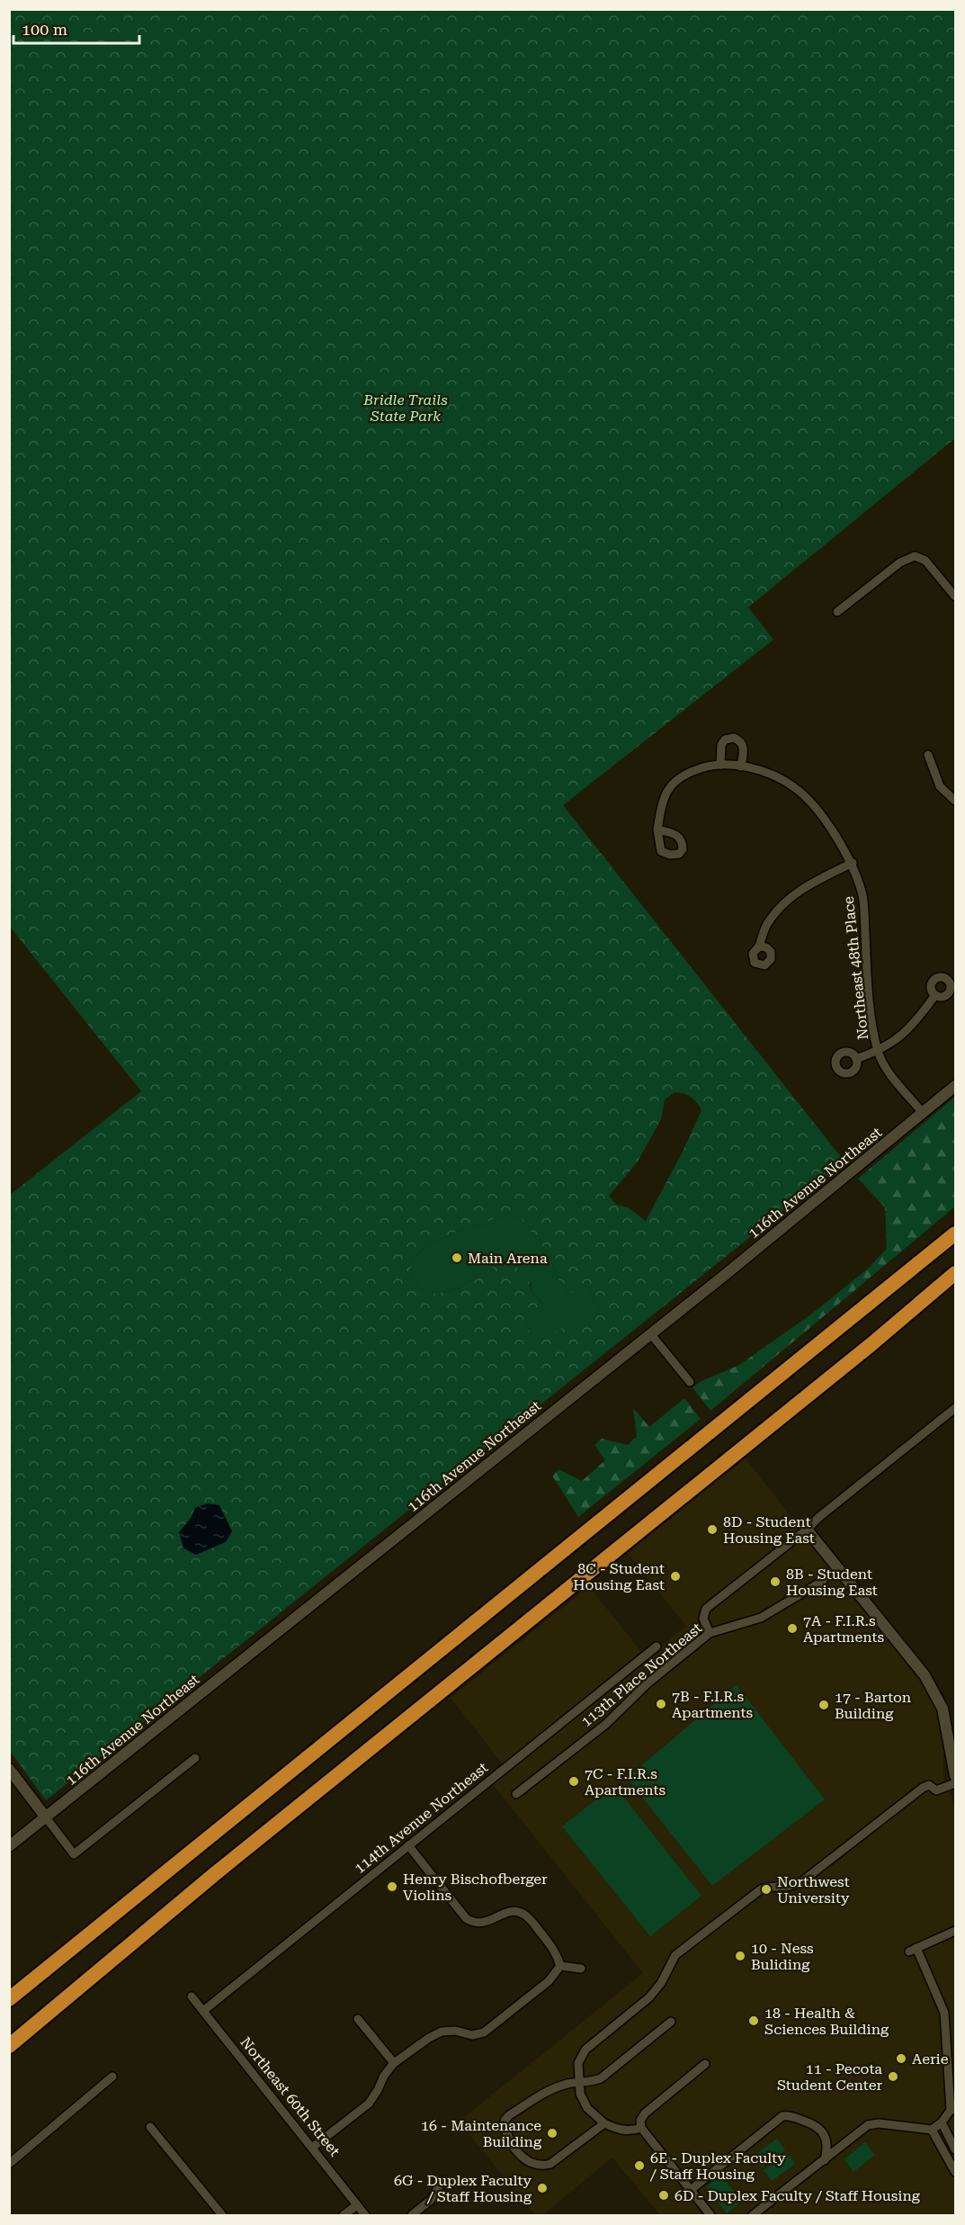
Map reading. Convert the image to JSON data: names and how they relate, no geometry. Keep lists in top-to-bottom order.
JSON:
{
  "streets": {
    "street": [
      "Northeast 48th Place",
      "116th Avenue Northeast",
      "113th Place Northeast",
      "114th Avenue Northeast",
      "Northeast 60th Street"
    ]
  },
  "crossings": [
    ["Northeast 48th Place", "116th Avenue Northeast"],
    ["114th Avenue Northeast", "Northeast 60th Street"]
  ],
  "parks": ["Bridle Trails State Park"],
  "places": [
    "Main Arena",
    "8D - Student Housing East",
    "8C - Student Housing East",
    "8B - Student Housing East",
    "7A - F.I.R.s Apartments",
    "7B - F.I.R.s Apartments",
    "17 - Barton Building",
    "7C - F.I.R.s Apartments",
    "Henry Bischofberger Violins",
    "Northwest University",
    "10 - Ness Buliding",
    "18 - Health & Sciences Building",
    "Aerie",
    "11 - Pecota Student Center",
    "16 - Maintenance Building",
    "6E - Duplex Faculty / Staff Housing",
    "6G - Duplex Faculty / Staff Housing",
    "6D - Duplex Faculty / Staff Housing"
  ],
  "scale_bar": "100 m"
}
